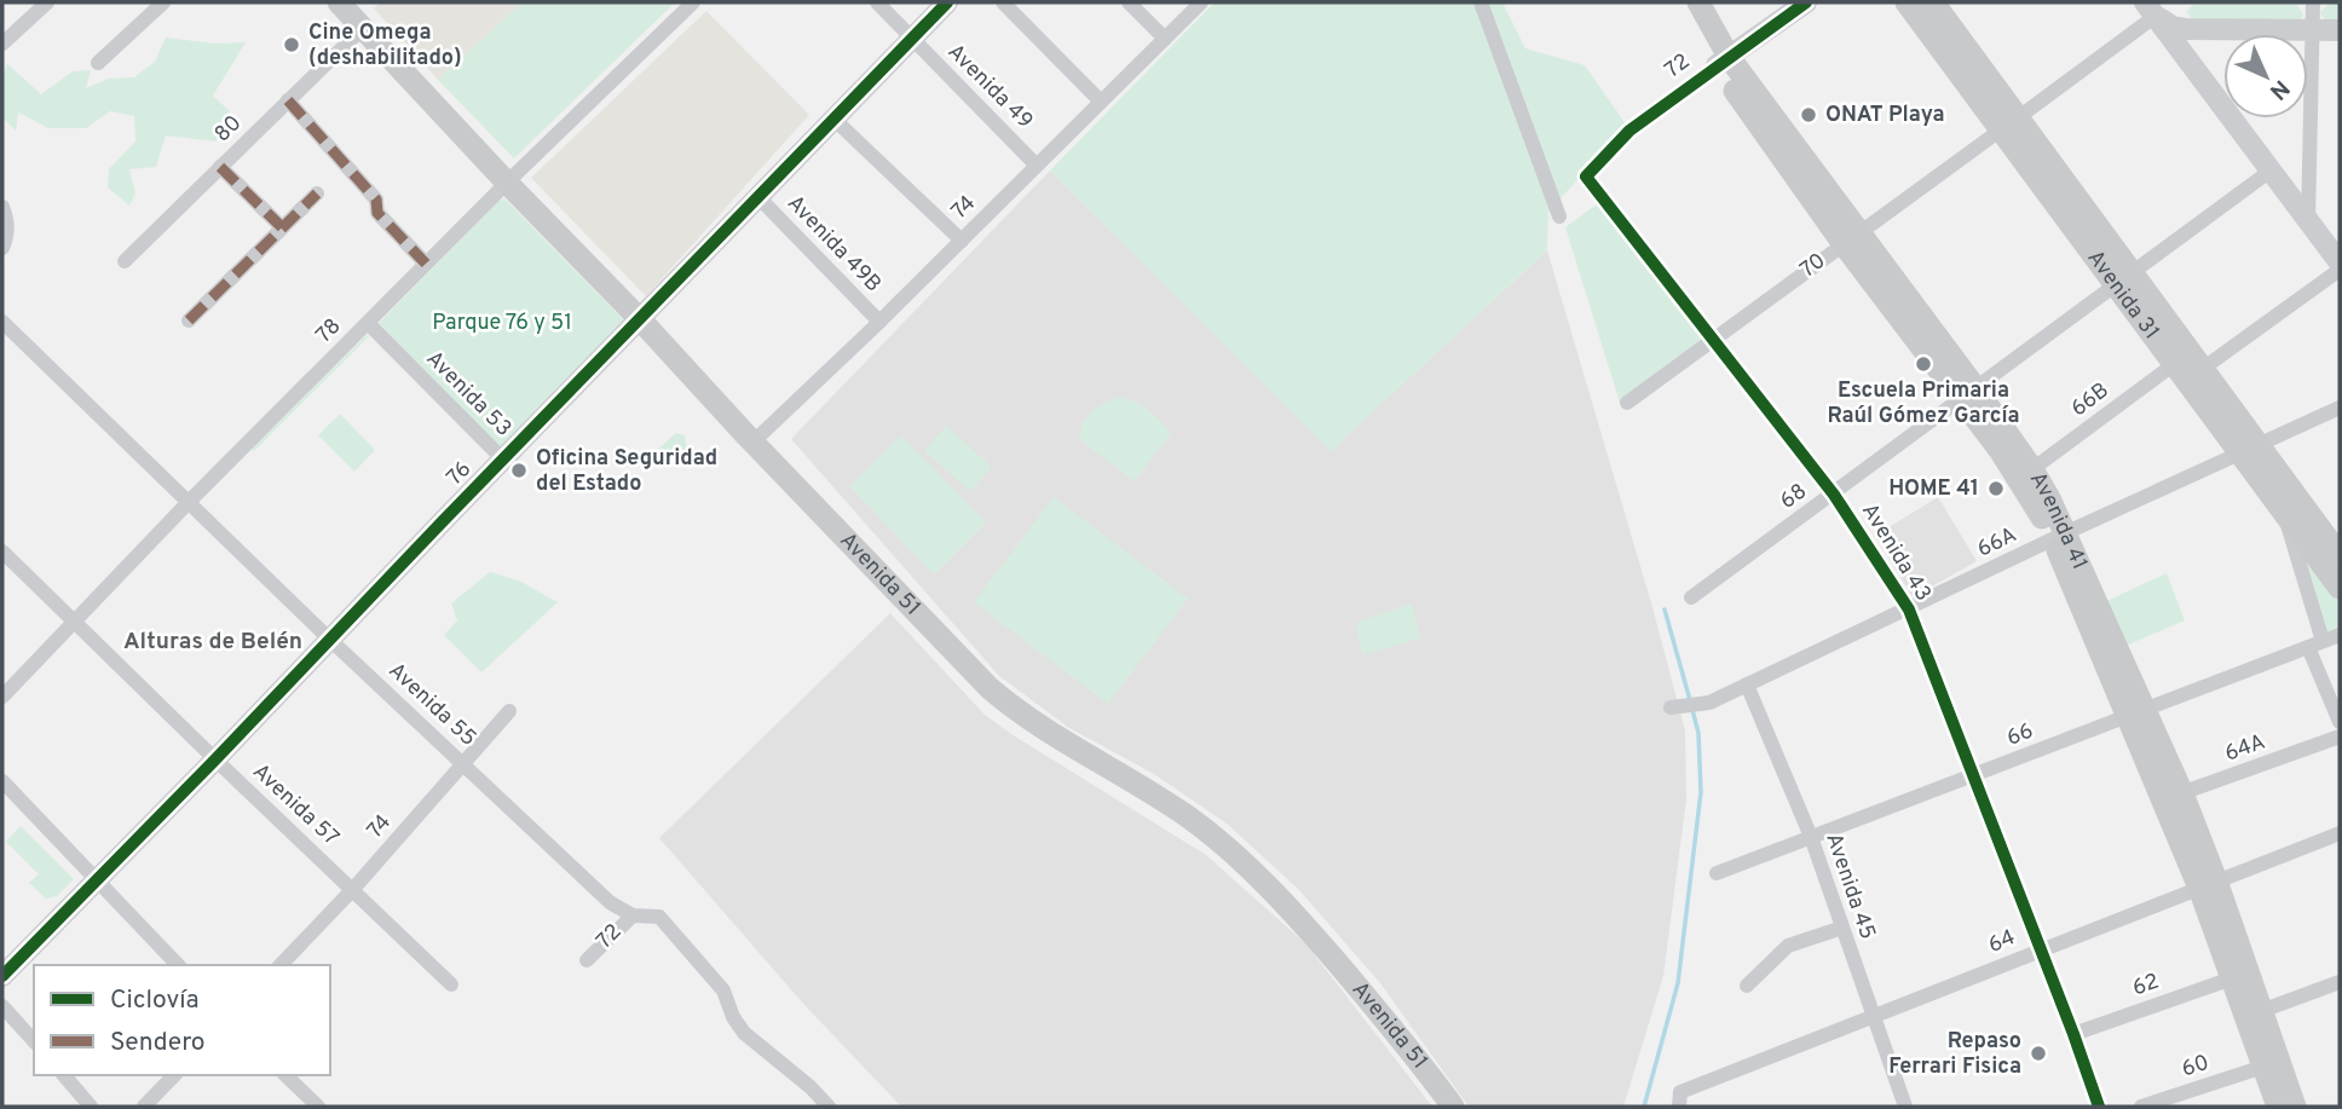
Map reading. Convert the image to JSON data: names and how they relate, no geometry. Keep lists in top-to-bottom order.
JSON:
{
  "streets": {
    "main road": ["Avenida 31", "Avenida 41", "Avenida 51"],
    "street": [
      "72",
      "Avenida 49",
      "80",
      "74",
      "Avenida 49B",
      "70",
      "78",
      "Avenida 53",
      "66B",
      "76",
      "68",
      "66A",
      "Avenida 43",
      "Avenida 55",
      "66",
      "64A",
      "Avenida 57",
      "Avenida 45",
      "64",
      "62",
      "60"
    ]
  },
  "crossings": [
    ["72", "Avenida 41"],
    ["72", "Avenida 43"],
    ["72", "Avenida 55"],
    ["Avenida 49", "74"],
    ["Avenida 49", "76"],
    ["80", "Avenida 51"],
    ["74", "Avenida 49B"],
    ["74", "Avenida 51"],
    ["74", "Avenida 55"],
    ["74", "Avenida 57"],
    ["Avenida 49B", "76"],
    ["70", "Avenida 31"],
    ["70", "Avenida 41"],
    ["70", "Avenida 43"],
    ["Avenida 31", "66B"],
    ["Avenida 31", "68"],
    ["Avenida 31", "66A"],
    ["78", "Avenida 53"],
    ["78", "Avenida 51"],
    ["78", "Avenida 55"],
    ["78", "Avenida 57"],
    ["Avenida 53", "76"],
    ["66B", "Avenida 41"],
    ["76", "Avenida 51"],
    ["76", "Avenida 55"],
    ["76", "Avenida 57"],
    ["68", "Avenida 41"],
    ["68", "Avenida 43"],
    ["Avenida 41", "66A"],
    ["Avenida 41", "66"],
    ["Avenida 41", "64A"],
    ["Avenida 41", "64"],
    ["Avenida 41", "62"],
    ["Avenida 41", "60"],
    ["66A", "Avenida 43"],
    ["66A", "Avenida 45"],
    ["Avenida 43", "66"],
    ["Avenida 43", "64"],
    ["Avenida 43", "62"],
    ["66", "Avenida 45"],
    ["Avenida 45", "64"]
  ],
  "districts": ["Alturas de Belén"],
  "parks": ["Parque 76 y 51"],
  "places": [
    "Cine Omega (deshabilitado)",
    "ONAT Playa",
    "Escuela Primaria Raúl Gómez García",
    "Oficina Seguridad del Estado",
    "HOME 41",
    "Repaso Ferrari Fisica"
  ],
  "legend": ["Ciclovía", "Sendero"],
  "north": "bottom right"
}
